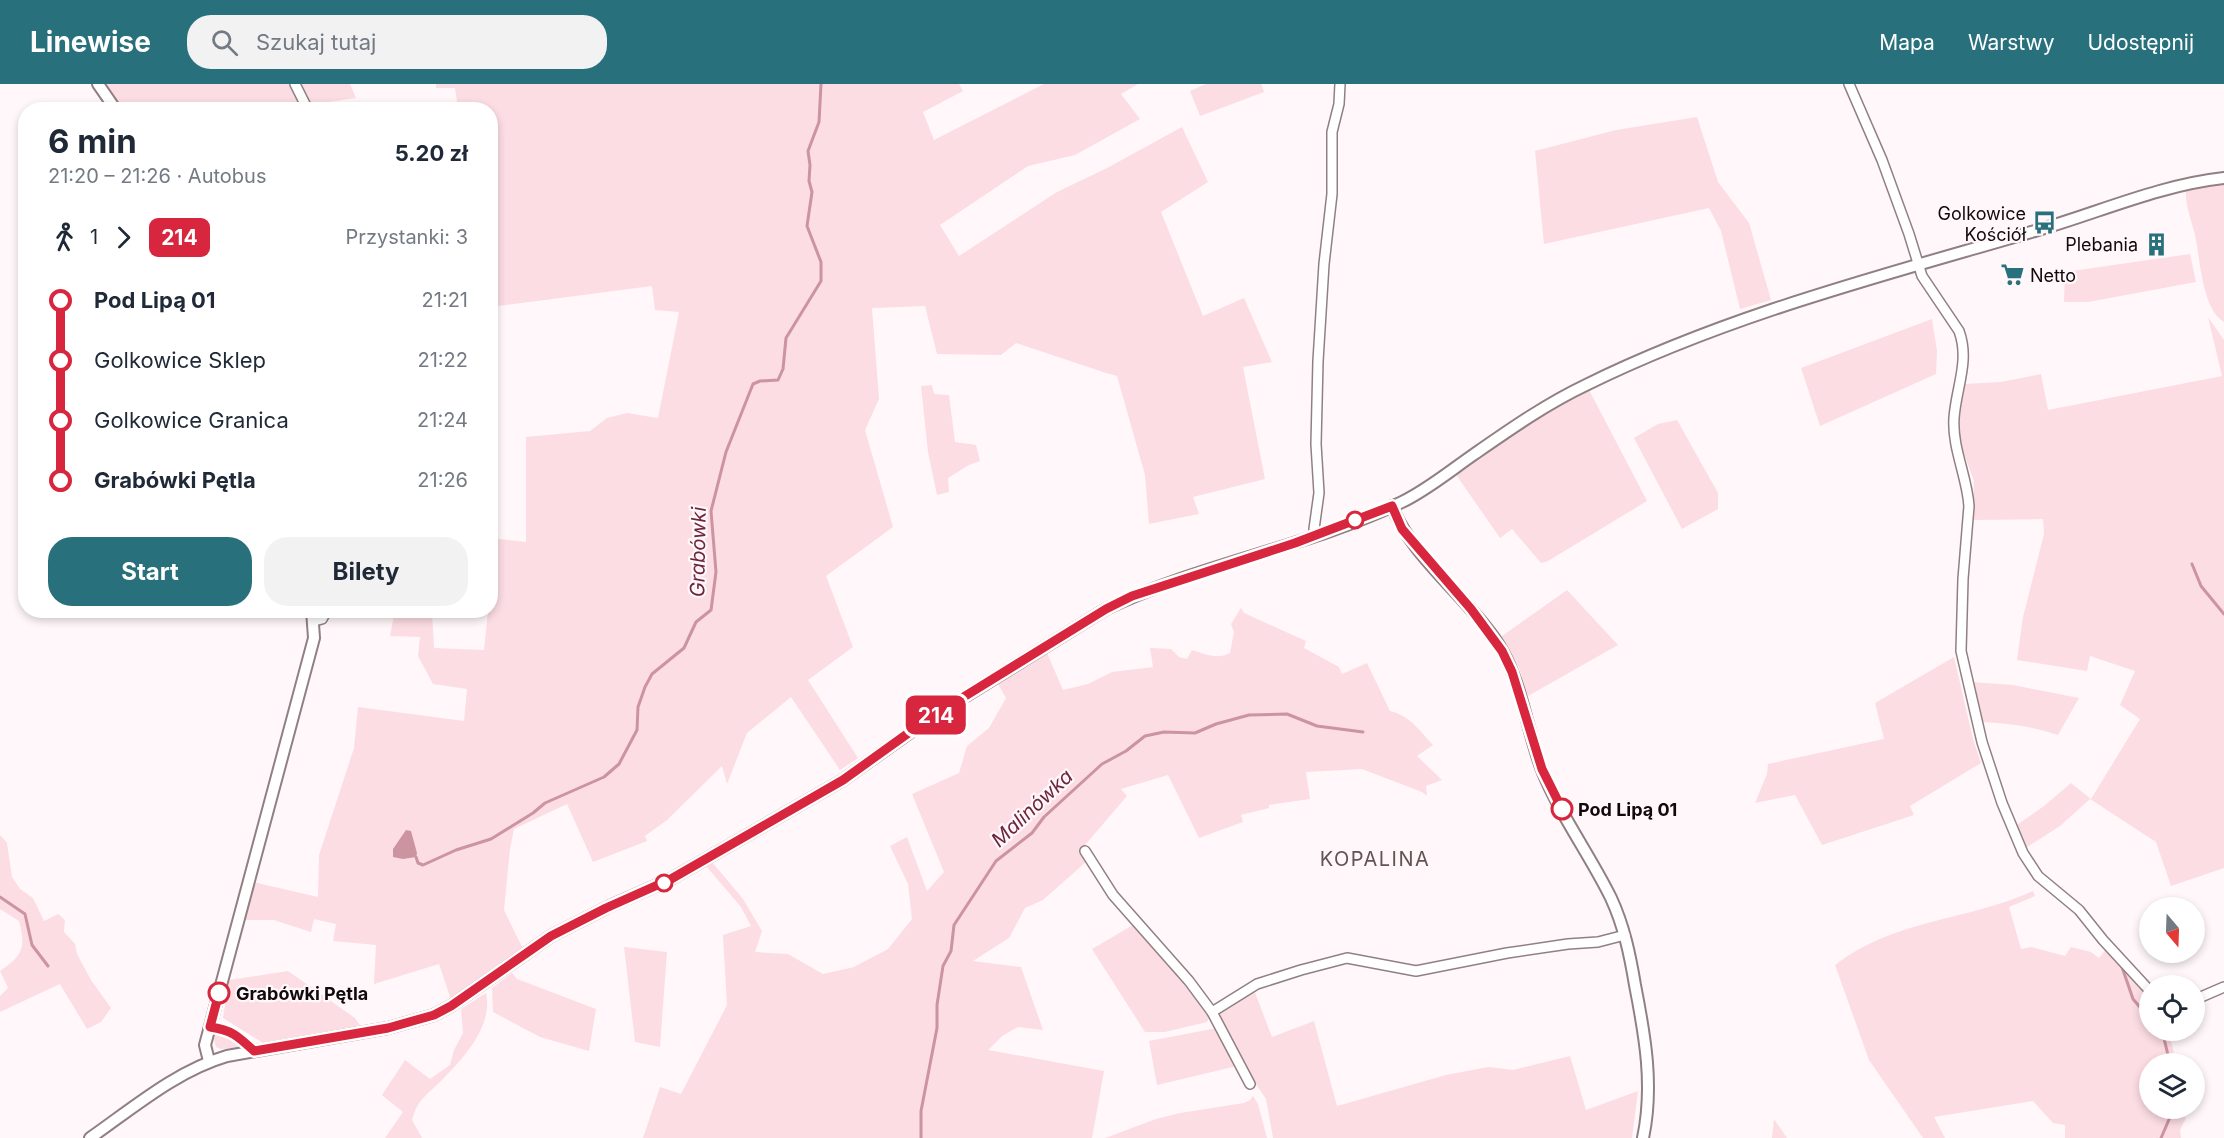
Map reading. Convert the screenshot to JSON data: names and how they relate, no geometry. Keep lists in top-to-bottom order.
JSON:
{
  "districts": ["KOPALINA"],
  "water": ["Grabówki", "Malinówka"],
  "places": {
    "bus stop": ["Golkowice Kościół"],
    "building": ["Plebania"],
    "supermarket": ["Netto"],
    "other": ["Pod Lipą 01", "Grabówki Pętla"]
  },
  "lines": ["bus line 214"],
  "north": "bottom",
  "page": {
    "header": "Linewise",
    "search": "Szukaj tutaj",
    "nav": ["Mapa", "Warstwy", "Udostępnij"],
    "on_map": "214",
    "heading": ["6 min", "21:20 – 21:26 · Autobus", "5.20 zł"],
    "legs": ["1", "214", "Przystanki: 3"],
    "list": [
      {
        "name": "Pod Lipą 01",
        "value": "21:21"
      },
      {
        "name": "Golkowice Sklep",
        "value": "21:22"
      },
      {
        "name": "Golkowice Granica",
        "value": "21:24"
      },
      {
        "name": "Grabówki Pętla",
        "value": "21:26"
      }
    ],
    "buttons": ["Start", "Bilety"]
  }
}
